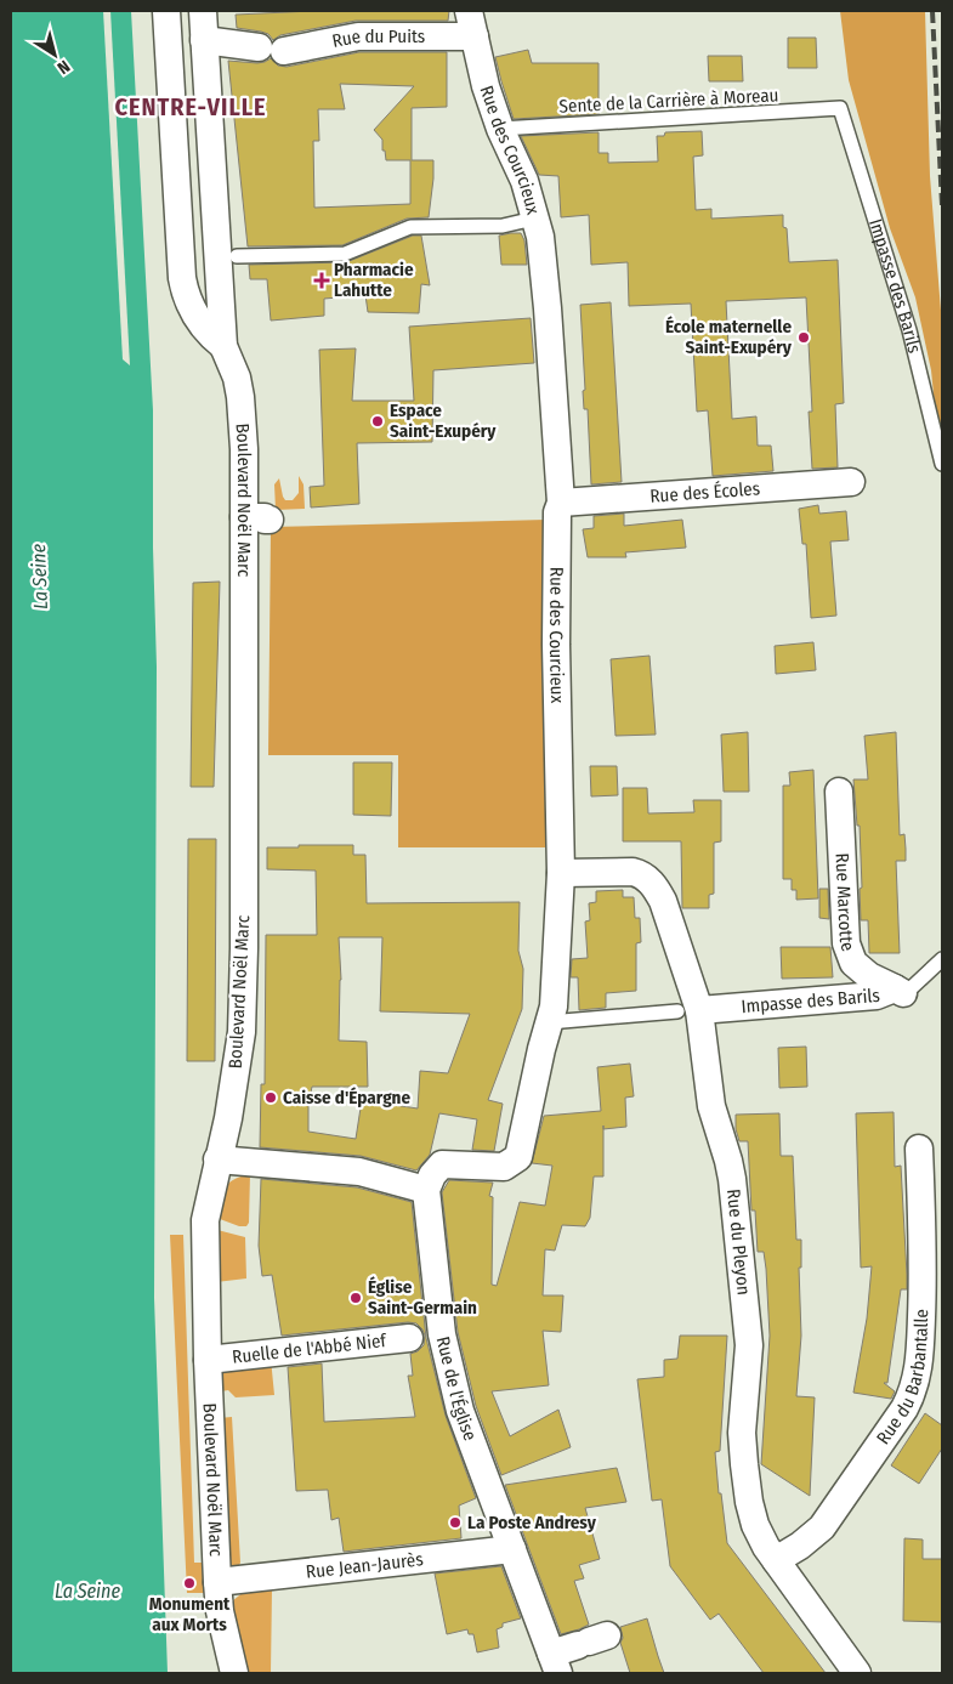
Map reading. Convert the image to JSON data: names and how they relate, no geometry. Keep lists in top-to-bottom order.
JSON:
{
  "streets": {
    "street": [
      "Rue du Puits",
      "Rue des Courcieux",
      "Impasse des Barils",
      "Rue des Écoles",
      "Boulevard Noël Marc",
      "Rue Marcotte",
      "Rue du Pleyon",
      "Ruelle de l'Abbé Nief",
      "Rue du Barbantalle",
      "Rue de l'Église",
      "Rue Jean-Jaurès"
    ],
    "lane": ["Sente de la Carrière à Moreau"]
  },
  "crossings": [
    ["Rue du Puits", "Rue des Courcieux"],
    ["Rue du Puits", "Boulevard Noël Marc"],
    ["Sente de la Carrière à Moreau", "Rue des Courcieux"],
    ["Sente de la Carrière à Moreau", "Impasse des Barils"],
    ["Rue des Courcieux", "Rue des Écoles"],
    ["Rue des Courcieux", "Rue du Pleyon"],
    ["Rue des Courcieux", "Rue de l'Église"],
    ["Impasse des Barils", "Rue Marcotte"],
    ["Impasse des Barils", "Rue du Pleyon"],
    ["Boulevard Noël Marc", "Ruelle de l'Abbé Nief"],
    ["Boulevard Noël Marc", "Rue Jean-Jaurès"],
    ["Rue du Pleyon", "Rue du Barbantalle"],
    ["Rue de l'Église", "Rue Jean-Jaurès"]
  ],
  "districts": ["CENTRE-VILLE"],
  "water": ["La Seine"],
  "places": {
    "health": ["Pharmacie Lahutte"],
    "other": [
      "École maternelle Saint-Exupéry",
      "Espace Saint-Exupéry",
      "Caisse d'Épargne",
      "Église Saint-Germain",
      "La Poste Andresy",
      "Monument aux Morts"
    ]
  },
  "north": "bottom right"
}
